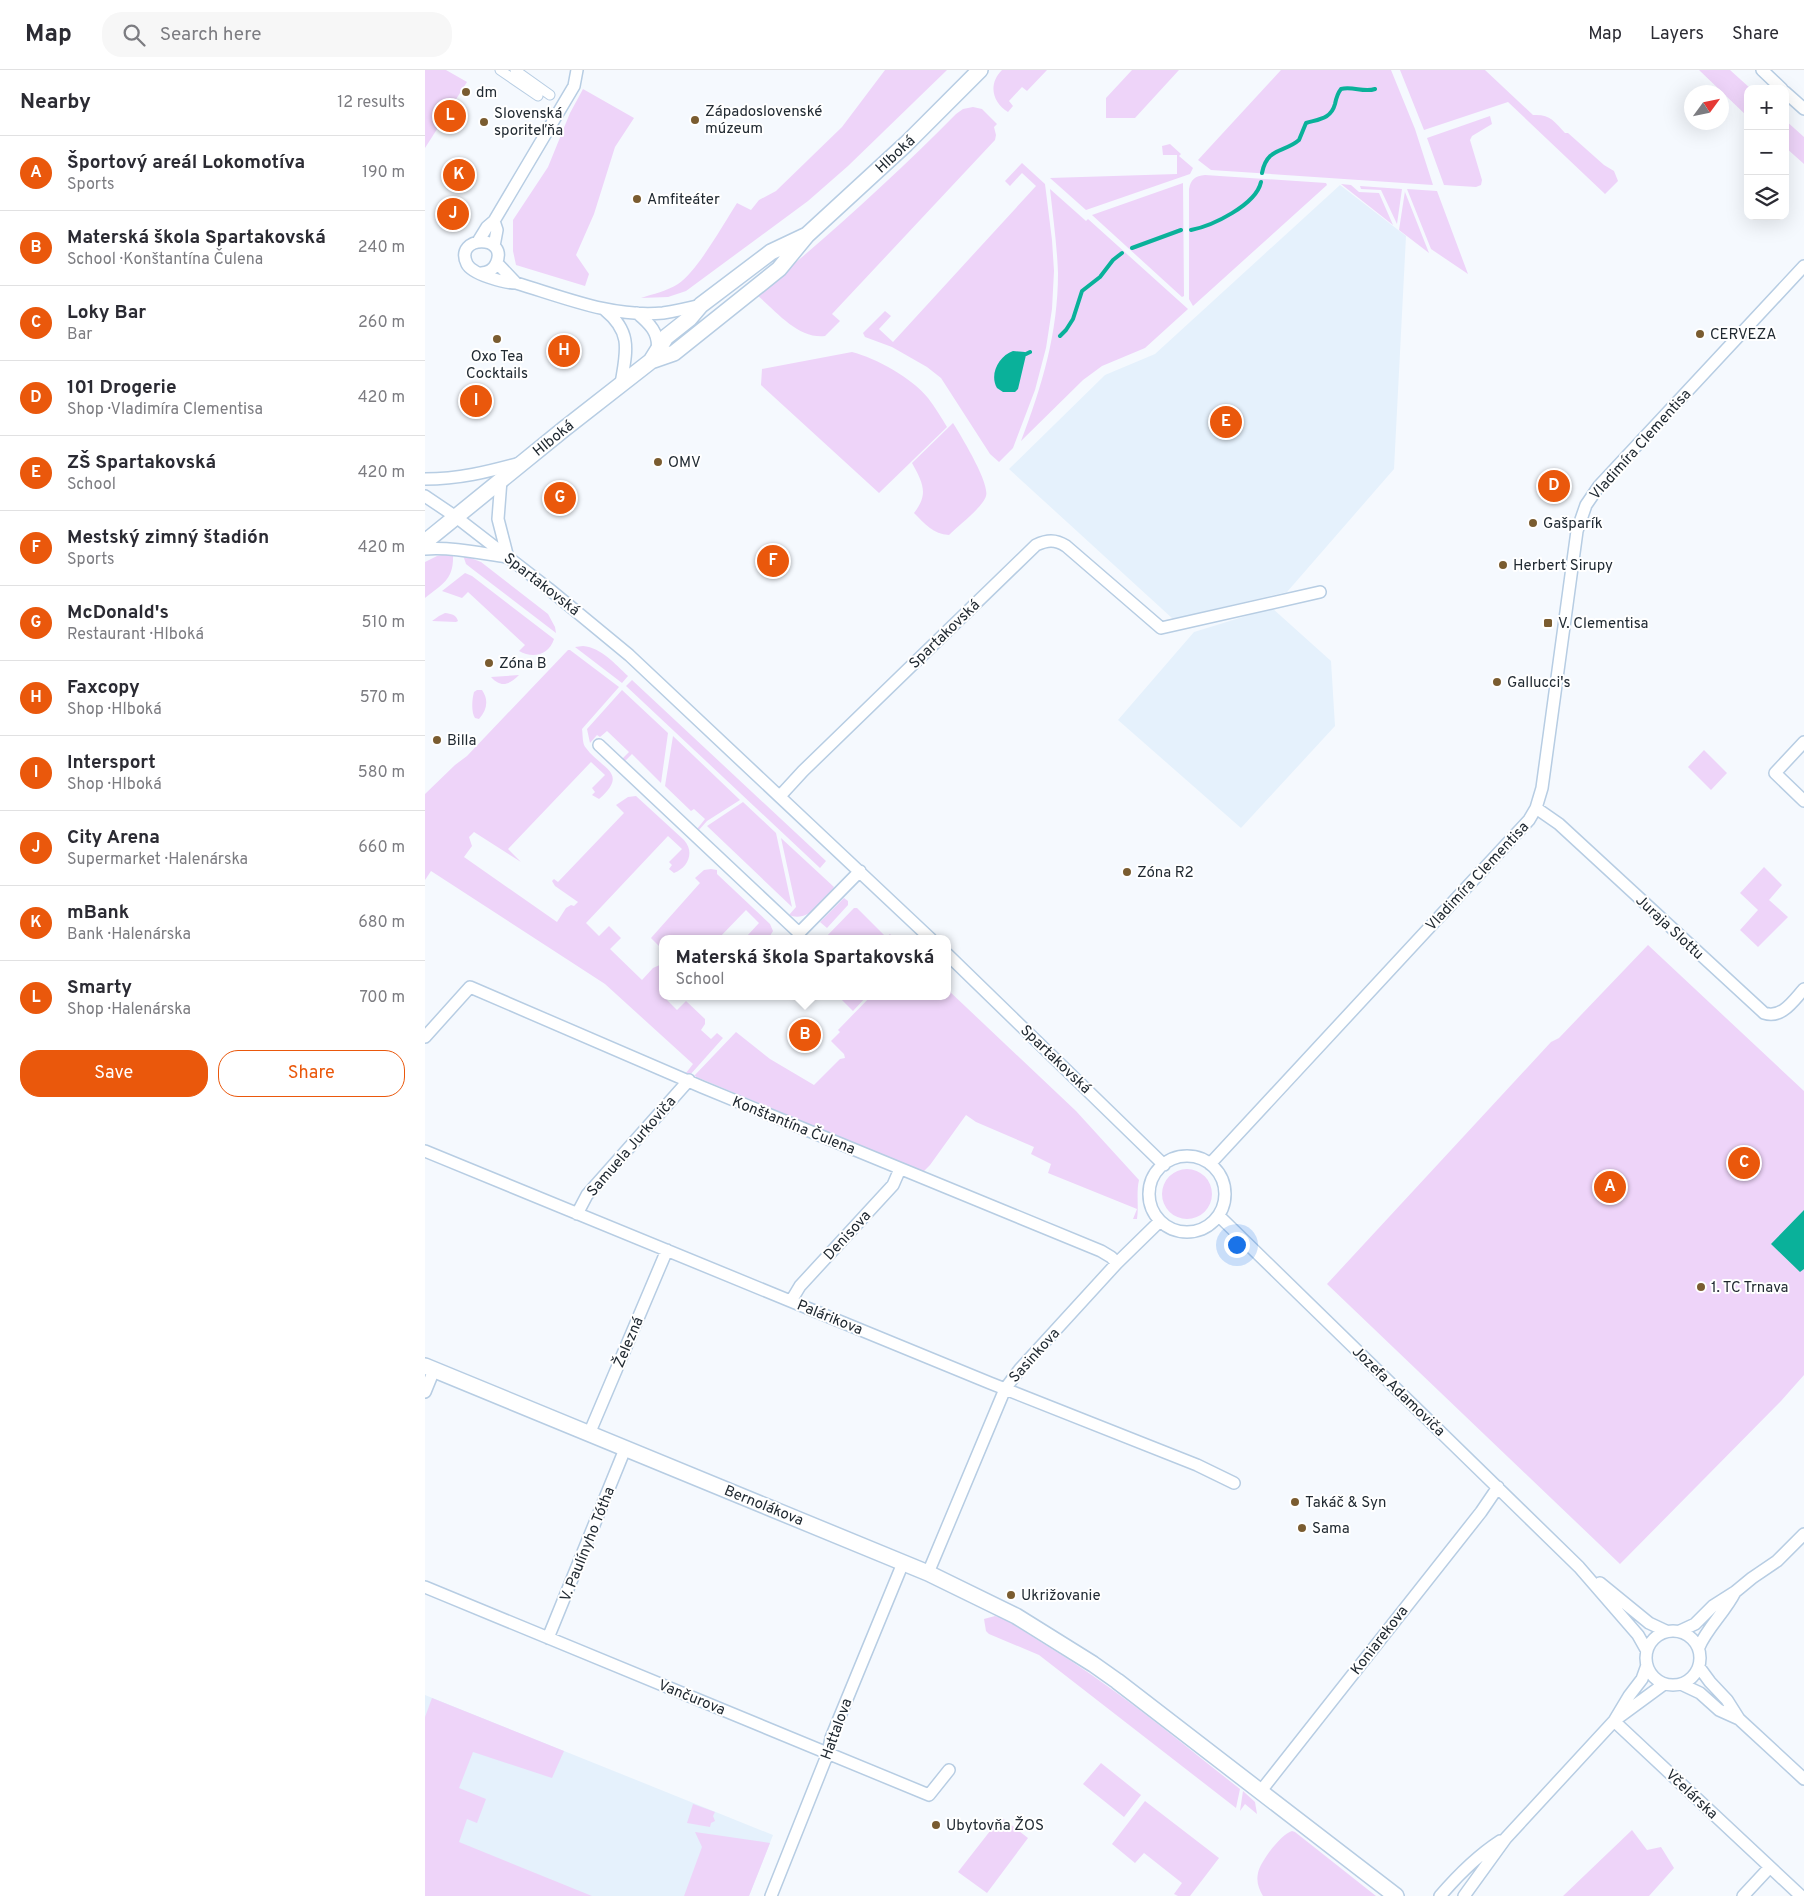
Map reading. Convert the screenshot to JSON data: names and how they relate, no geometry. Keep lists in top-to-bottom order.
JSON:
{
  "streets": {
    "street": [
      "Hlboká",
      "Vladimíra Clementisa",
      "Spartakovská",
      "Juraja Slottu",
      "Konštantína Čulena",
      "Samuela Jurkoviča",
      "Denisova",
      "Palárikova",
      "Železná",
      "Sasinkova",
      "Jozefa Adamoviča",
      "Bernolákova",
      "V. Paulínyho Tótha",
      "Koniarekova",
      "Vančurova",
      "Hattalova",
      "Včelárska"
    ]
  },
  "crossings": [
    ["Hlboká", "Spartakovská"],
    ["Vladimíra Clementisa", "Spartakovská"],
    ["Vladimíra Clementisa", "Juraja Slottu"],
    ["Vladimíra Clementisa", "Sasinkova"],
    ["Vladimíra Clementisa", "Jozefa Adamoviča"],
    ["Spartakovská", "Sasinkova"],
    ["Spartakovská", "Jozefa Adamoviča"],
    ["Konštantína Čulena", "Samuela Jurkoviča"],
    ["Konštantína Čulena", "Denisova"],
    ["Konštantína Čulena", "Sasinkova"],
    ["Samuela Jurkoviča", "Palárikova"],
    ["Denisova", "Palárikova"],
    ["Palárikova", "Železná"],
    ["Palárikova", "Sasinkova"],
    ["Železná", "Bernolákova"],
    ["Sasinkova", "Jozefa Adamoviča"],
    ["Sasinkova", "Bernolákova"],
    ["Jozefa Adamoviča", "Koniarekova"],
    ["Bernolákova", "V. Paulínyho Tótha"],
    ["Bernolákova", "Koniarekova"],
    ["Bernolákova", "Hattalova"],
    ["V. Paulínyho Tótha", "Vančurova"],
    ["Vančurova", "Hattalova"]
  ],
  "places": {
    "other": [
      "dm",
      "Západoslovenské múzeum",
      "Slovenská sporiteľňa",
      "Amfiteáter",
      "CERVEZA",
      "Oxo Tea Cocktails",
      "OMV",
      "Gašparík",
      "Herbert Sirupy",
      "Zóna B",
      "Gallucci's",
      "Billa",
      "Zóna R2",
      "1. TC Trnava",
      "Takáč & Syn",
      "Sama",
      "Ukrižovanie",
      "Ubytovňa ŽOS"
    ],
    "transit": ["V. Clementisa"]
  },
  "north": "top right",
  "page": {
    "header": "Map",
    "search": "Search here",
    "nav": ["Map", "Layers", "Share"],
    "heading": ["Nearby", "12 results"],
    "map_buttons": ["+", "−"],
    "pins": [
      "L",
      "K",
      "J",
      "H",
      "I",
      "E",
      "D",
      "G",
      "F",
      "B",
      "C",
      "A"
    ],
    "list": [
      {
        "mark": "A",
        "name": "Športový areál Lokomotíva",
        "note": "Sports",
        "value": "190 m"
      },
      {
        "mark": "B",
        "name": "Materská škola Spartakovská",
        "note": "School · Konštantína Čulena",
        "value": "240 m"
      },
      {
        "mark": "C",
        "name": "Loky Bar",
        "note": "Bar",
        "value": "260 m"
      },
      {
        "mark": "D",
        "name": "101 Drogerie",
        "note": "Shop · Vladimíra Clementisa",
        "value": "420 m"
      },
      {
        "mark": "E",
        "name": "ZŠ Spartakovská",
        "note": "School",
        "value": "420 m"
      },
      {
        "mark": "F",
        "name": "Mestský zimný štadión",
        "note": "Sports",
        "value": "420 m"
      },
      {
        "mark": "G",
        "name": "McDonald's",
        "note": "Restaurant · Hlboká",
        "value": "510 m"
      },
      {
        "mark": "H",
        "name": "Faxcopy",
        "note": "Shop · Hlboká",
        "value": "570 m"
      },
      {
        "mark": "I",
        "name": "Intersport",
        "note": "Shop · Hlboká",
        "value": "580 m"
      },
      {
        "mark": "J",
        "name": "City Arena",
        "note": "Supermarket · Halenárska",
        "value": "660 m"
      },
      {
        "mark": "K",
        "name": "mBank",
        "note": "Bank · Halenárska",
        "value": "680 m"
      },
      {
        "mark": "L",
        "name": "Smarty",
        "note": "Shop · Halenárska",
        "value": "700 m"
      }
    ],
    "popup": ["Materská škola Spartakovská", "School"],
    "buttons": ["Save", "Share"]
  }
}
